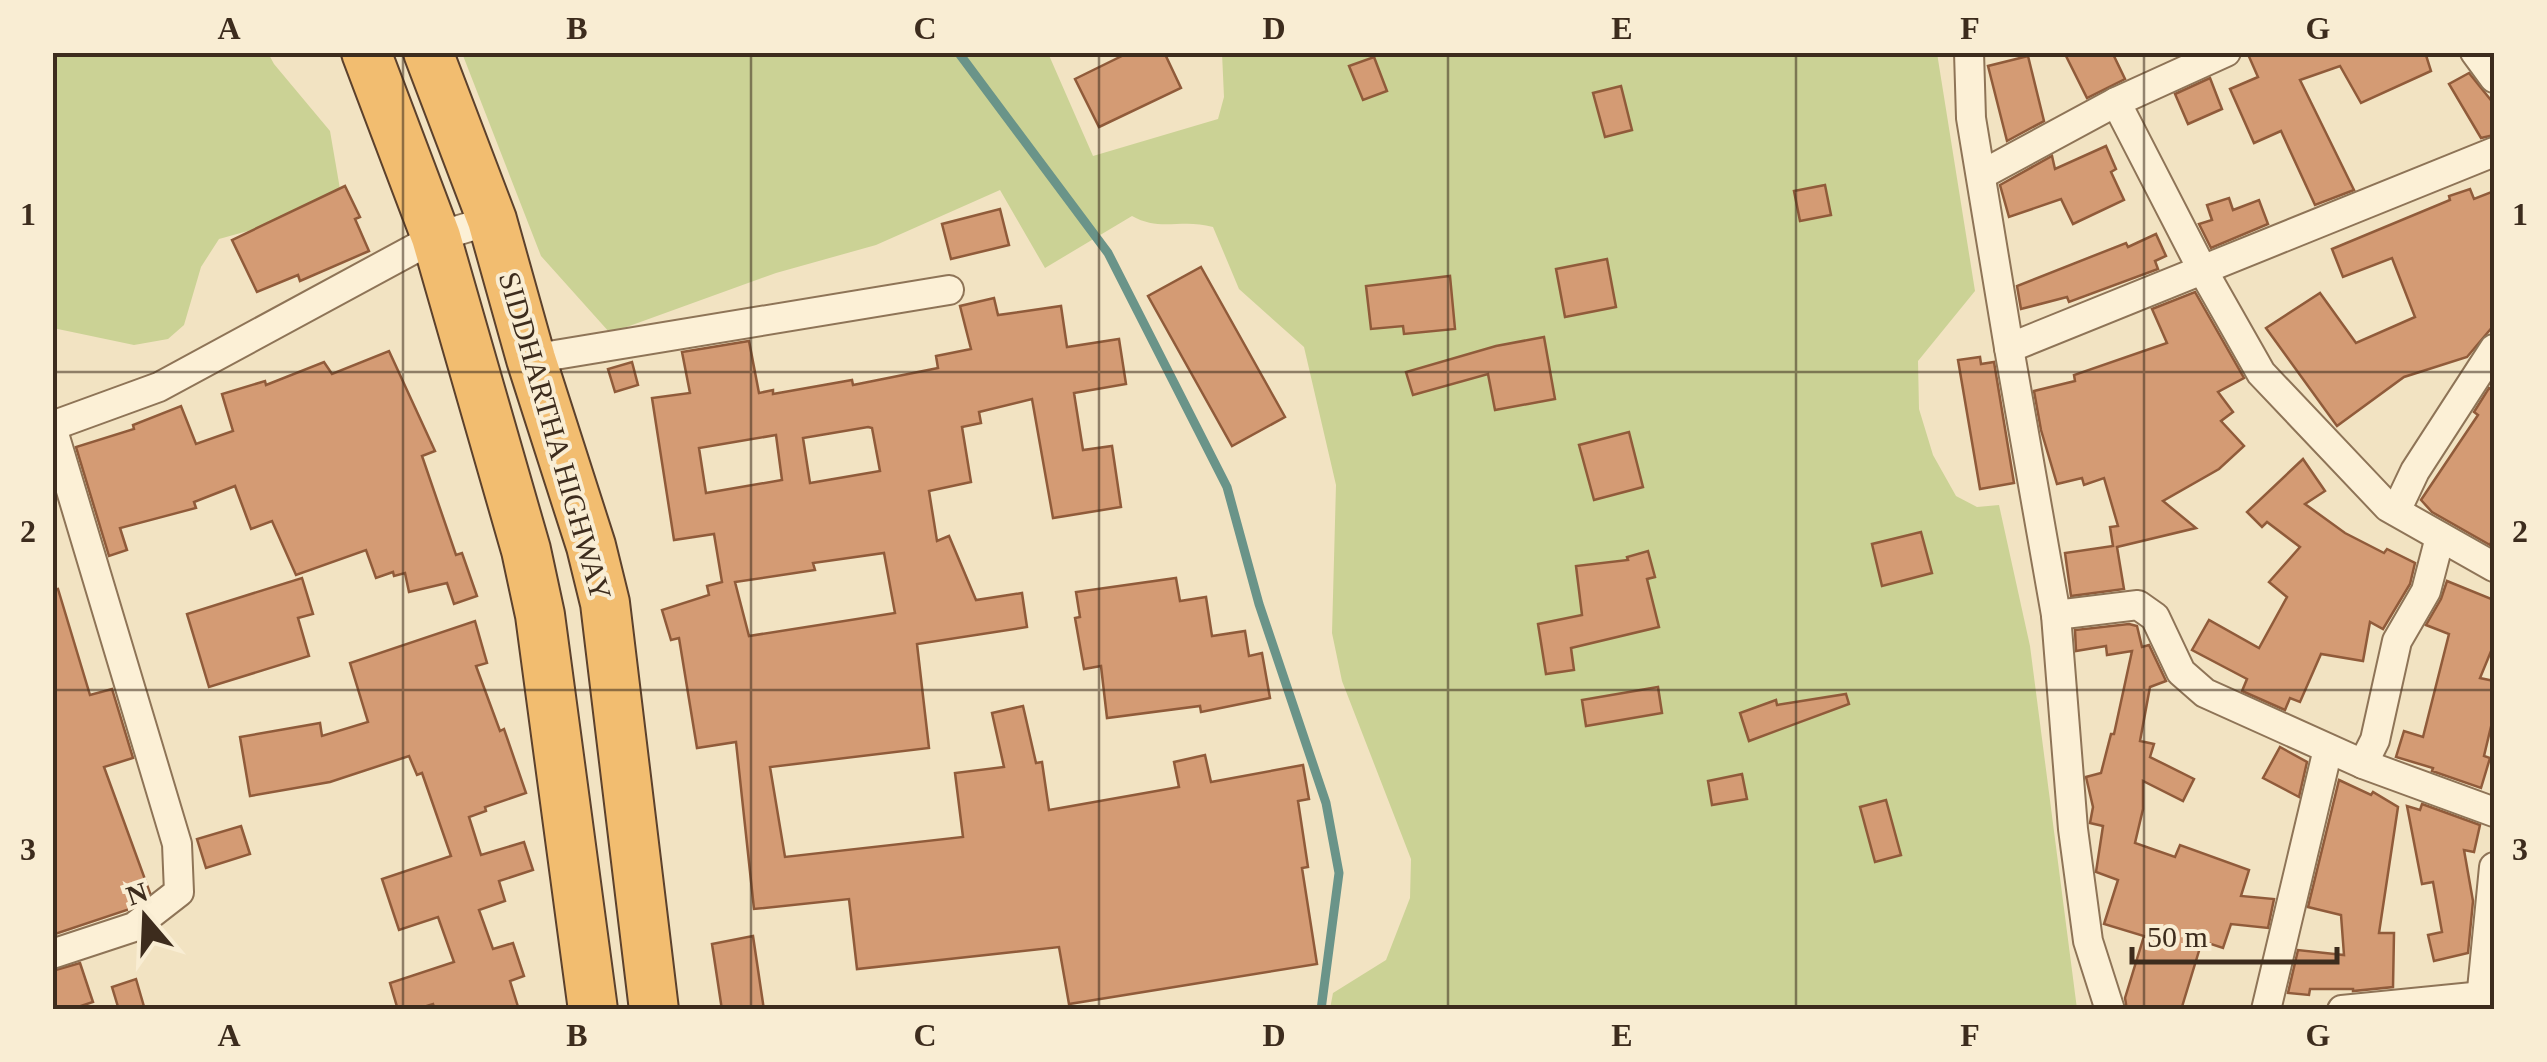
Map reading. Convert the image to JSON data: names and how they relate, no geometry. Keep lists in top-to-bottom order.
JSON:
{
  "streets": {
    "highway": ["SIDDHARTHA HIGHWAY"]
  },
  "scale_bar": "50 m",
  "north": "top",
  "grid": {
    "columns": [
      "A",
      "B",
      "C",
      "D",
      "E",
      "F",
      "G"
    ],
    "rows": ["1", "2", "3"]
  }
}
